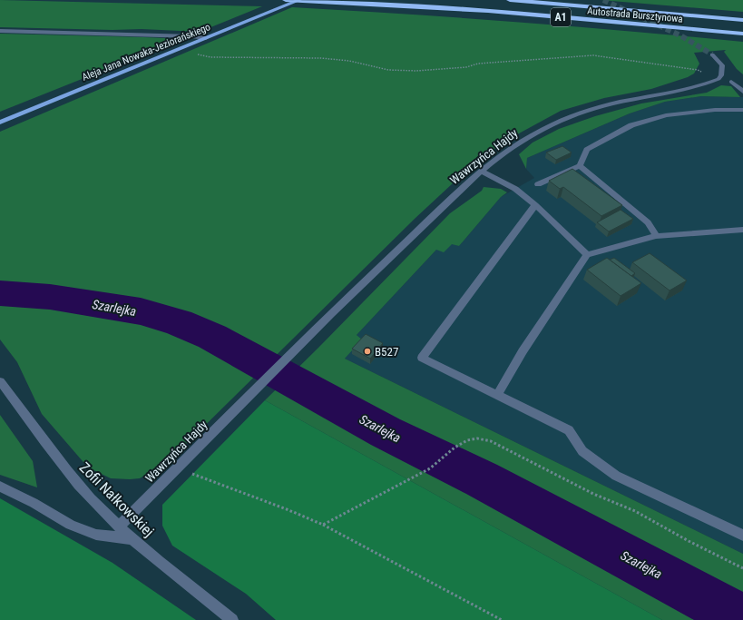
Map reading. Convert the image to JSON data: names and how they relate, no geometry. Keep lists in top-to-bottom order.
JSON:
{
  "streets": {
    "highway": ["Autostrada Bursztynowa", "A1"],
    "main road": ["Aleja Jana Nowaka-Jeziorańskiego"],
    "street": ["Wawrzyńca Hajdy", "Zofii Nałkowskiej"]
  },
  "crossings": [
    ["Wawrzyńca Hajdy", "Zofii Nałkowskiej"]
  ],
  "water": ["Szarlejka"],
  "places": ["B527"]
}
